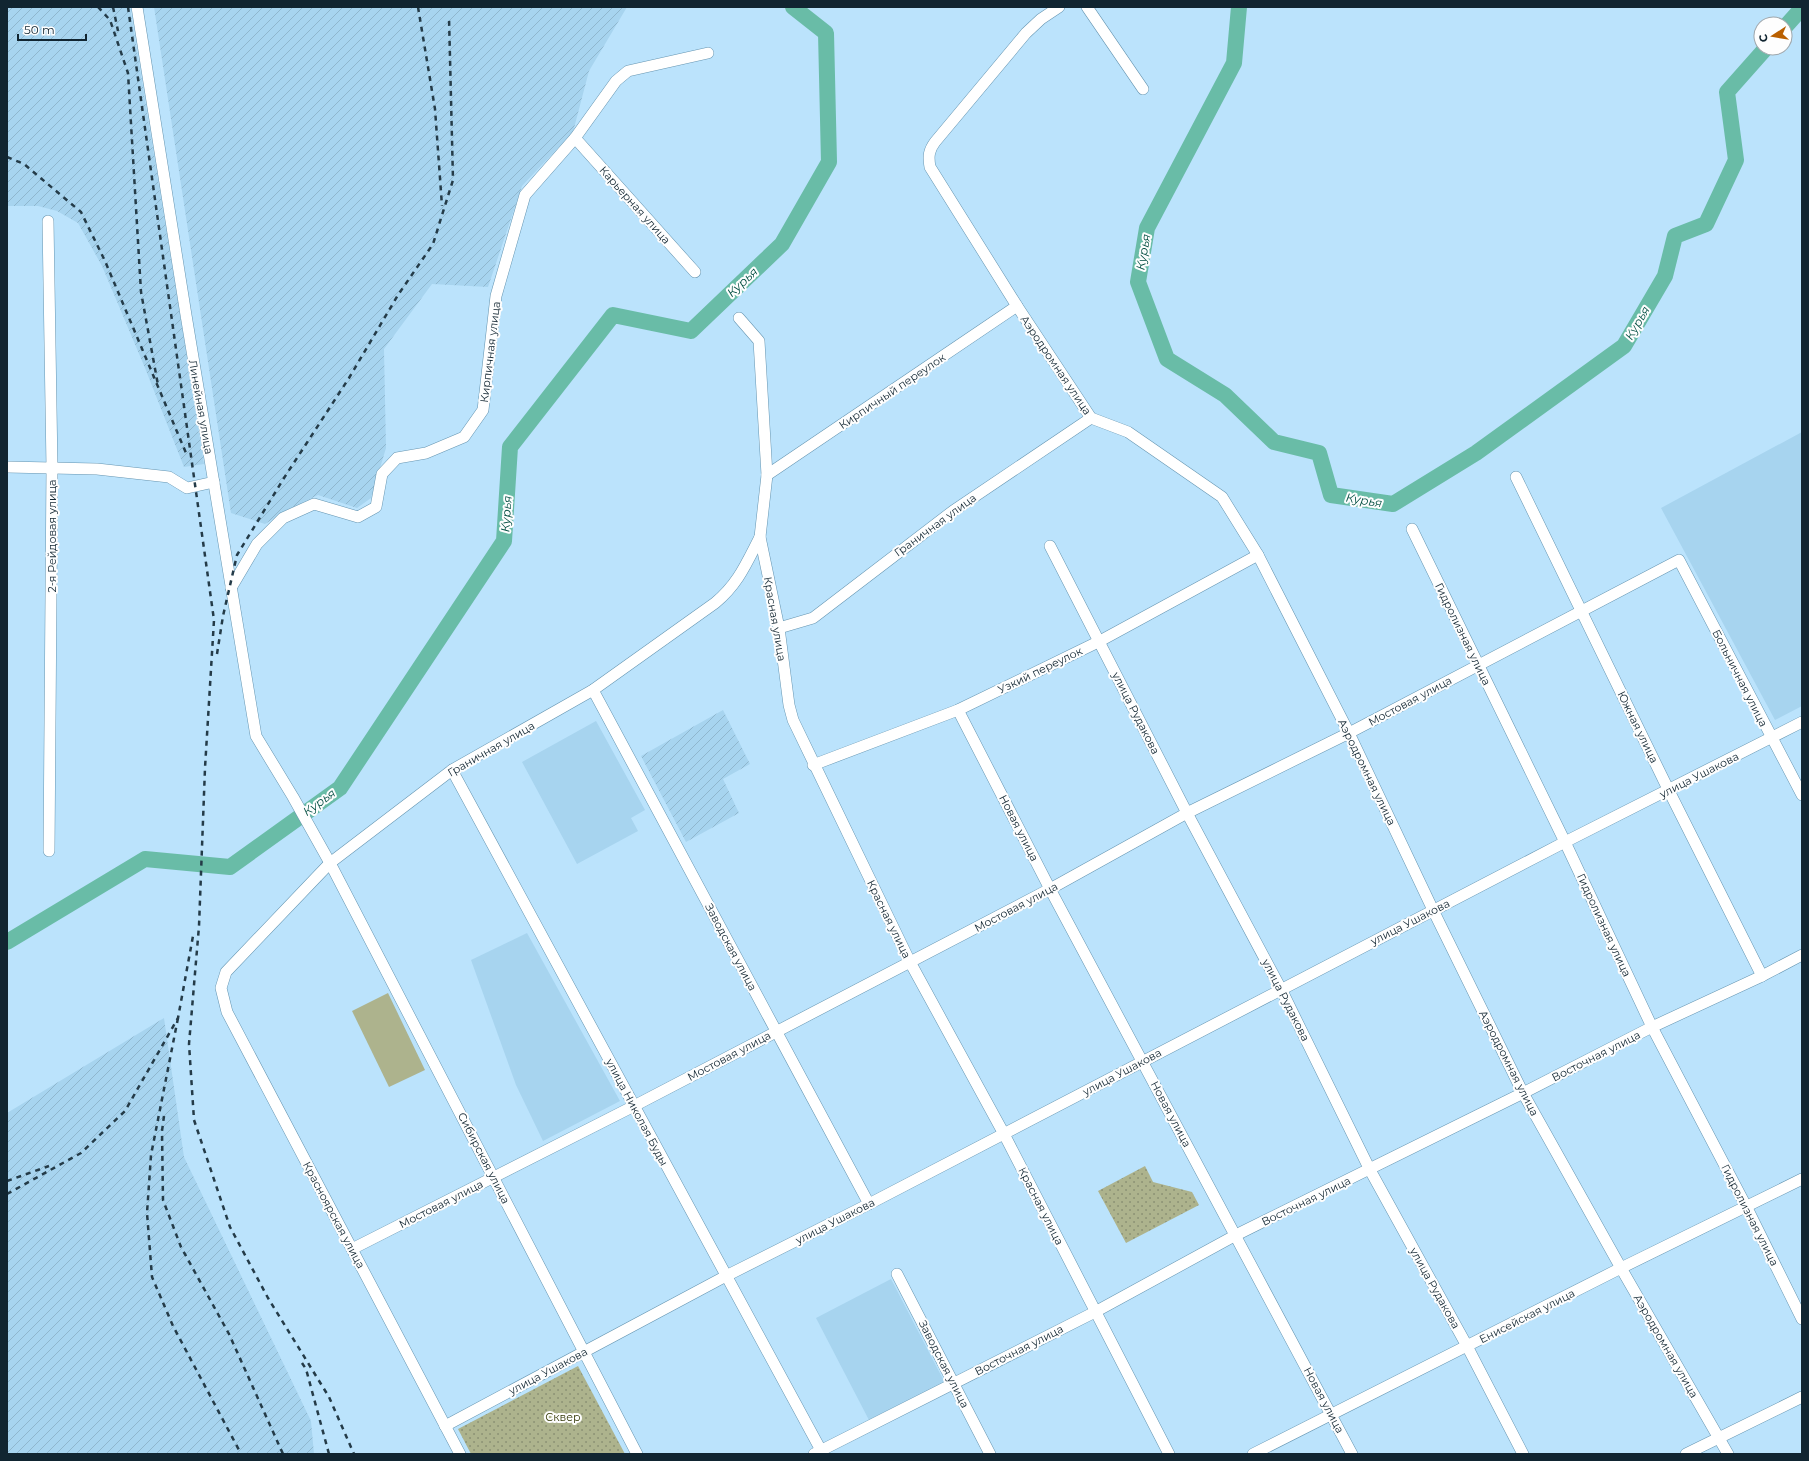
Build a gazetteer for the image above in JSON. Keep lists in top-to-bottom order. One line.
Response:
{"streets":{"street":["Карьерная улица","Кирпичная улица","Аэродромная улица","Кирпичный переулок","Линейная улица","Граничная улица","2-я Рейдовая улица","Красная улица","Гидролизная улица","Узкий переулок","Больничная улица","Мостовая улица","улица Рудакова","Южная улица","улица Ушакова","Новая улица","Заводская улица","Восточная улица","улица Николая Буды","Сибирская улица","Красноярская улица","Енисейская улица"]},"crossings":[["Карьерная улица","Кирпичная улица"],["Кирпичная улица","Линейная улица"],["Аэродромная улица","Кирпичный переулок"],["Аэродромная улица","Граничная улица"],["Аэродромная улица","Узкий переулок"],["Аэродромная улица","Мостовая улица"],["Аэродромная улица","улица Ушакова"],["Аэродромная улица","Восточная улица"],["Аэродромная улица","Енисейская улица"],["Кирпичный переулок","Красная улица"],["Линейная улица","Сибирская улица"],["Граничная улица","Красная улица"],["Граничная улица","Заводская улица"],["Граничная улица","улица Николая Буды"],["Граничная улица","Сибирская улица"],["Граничная улица","Красноярская улица"],["Красная улица","Узкий переулок"],["Красная улица","Мостовая улица"],["Красная улица","улица Ушакова"],["Красная улица","Восточная улица"],["Гидролизная улица","Мостовая улица"],["Гидролизная улица","улица Ушакова"],["Гидролизная улица","Восточная улица"],["Гидролизная улица","Енисейская улица"],["Узкий переулок","улица Рудакова"],["Узкий переулок","Новая улица"],["Больничная улица","Мостовая улица"],["Больничная улица","улица Ушакова"],["Мостовая улица","улица Рудакова"],["Мостовая улица","Южная улица"],["Мостовая улица","Новая улица"],["Мостовая улица","Заводская улица"],["Мостовая улица","улица Николая Буды"],["Мостовая улица","Сибирская улица"],["Мостовая улица","Красноярская улица"],["улица Рудакова","улица Ушакова"],["улица Рудакова","Восточная улица"],["улица Рудакова","Енисейская улица"],["Южная улица","улица Ушакова"],["Южная улица","Восточная улица"],["улица Ушакова","Новая улица"],["улица Ушакова","Заводская улица"],["улица Ушакова","улица Николая Буды"],["улица Ушакова","Сибирская улица"],["улица Ушакова","Красноярская улица"],["Новая улица","Восточная улица"],["Новая улица","Енисейская улица"],["Заводская улица","Восточная улица"],["Восточная улица","улица Николая Буды"]],"water":["Курья"],"parks":["Сквер"],"scale_bar":"50 m","north":"left"}
